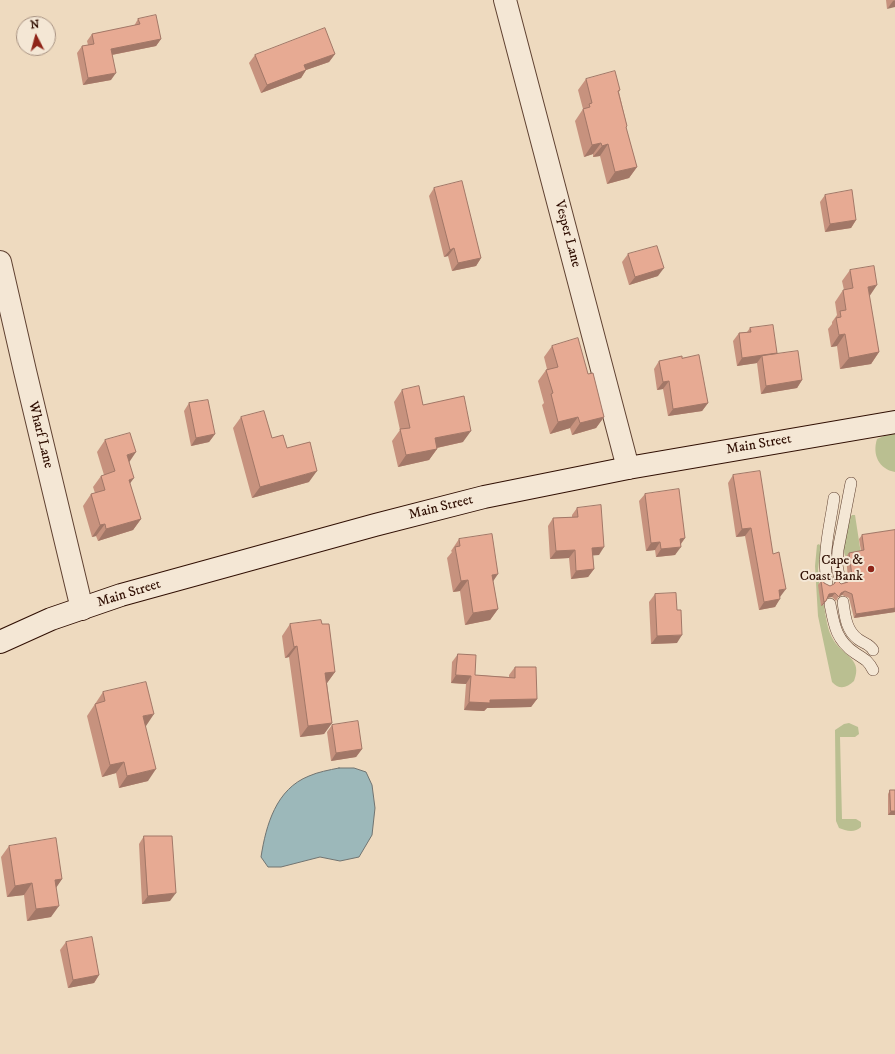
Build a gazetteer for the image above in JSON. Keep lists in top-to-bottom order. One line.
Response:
{"streets":{"main road":["Vesper Lane","Wharf Lane","Main Street"]},"crossings":[["Vesper Lane","Main Street"],["Wharf Lane","Main Street"]],"places":["Cape & Coast Bank"],"north":"top"}
